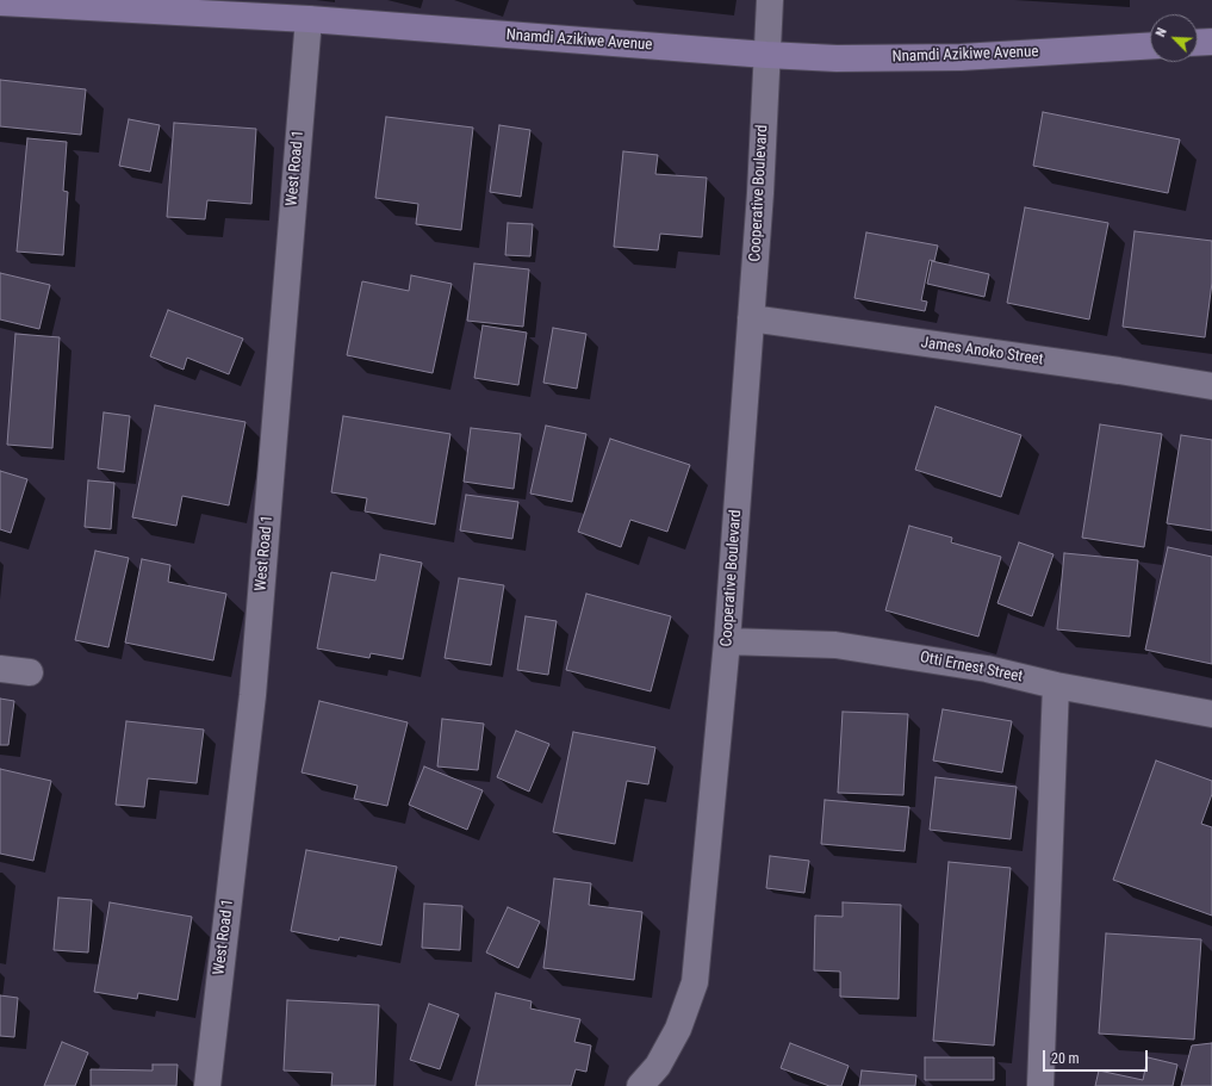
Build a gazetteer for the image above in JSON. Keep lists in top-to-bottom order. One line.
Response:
{"streets":{"main road":["Nnamdi Azikiwe Avenue"],"street":["West Road 1","Cooperative Boulevard","James Anoko Street","Otti Ernest Street"]},"crossings":[["Nnamdi Azikiwe Avenue","West Road 1"],["Nnamdi Azikiwe Avenue","Cooperative Boulevard"],["Cooperative Boulevard","James Anoko Street"],["Cooperative Boulevard","Otti Ernest Street"]],"scale_bar":"20 m","north":"top left"}
